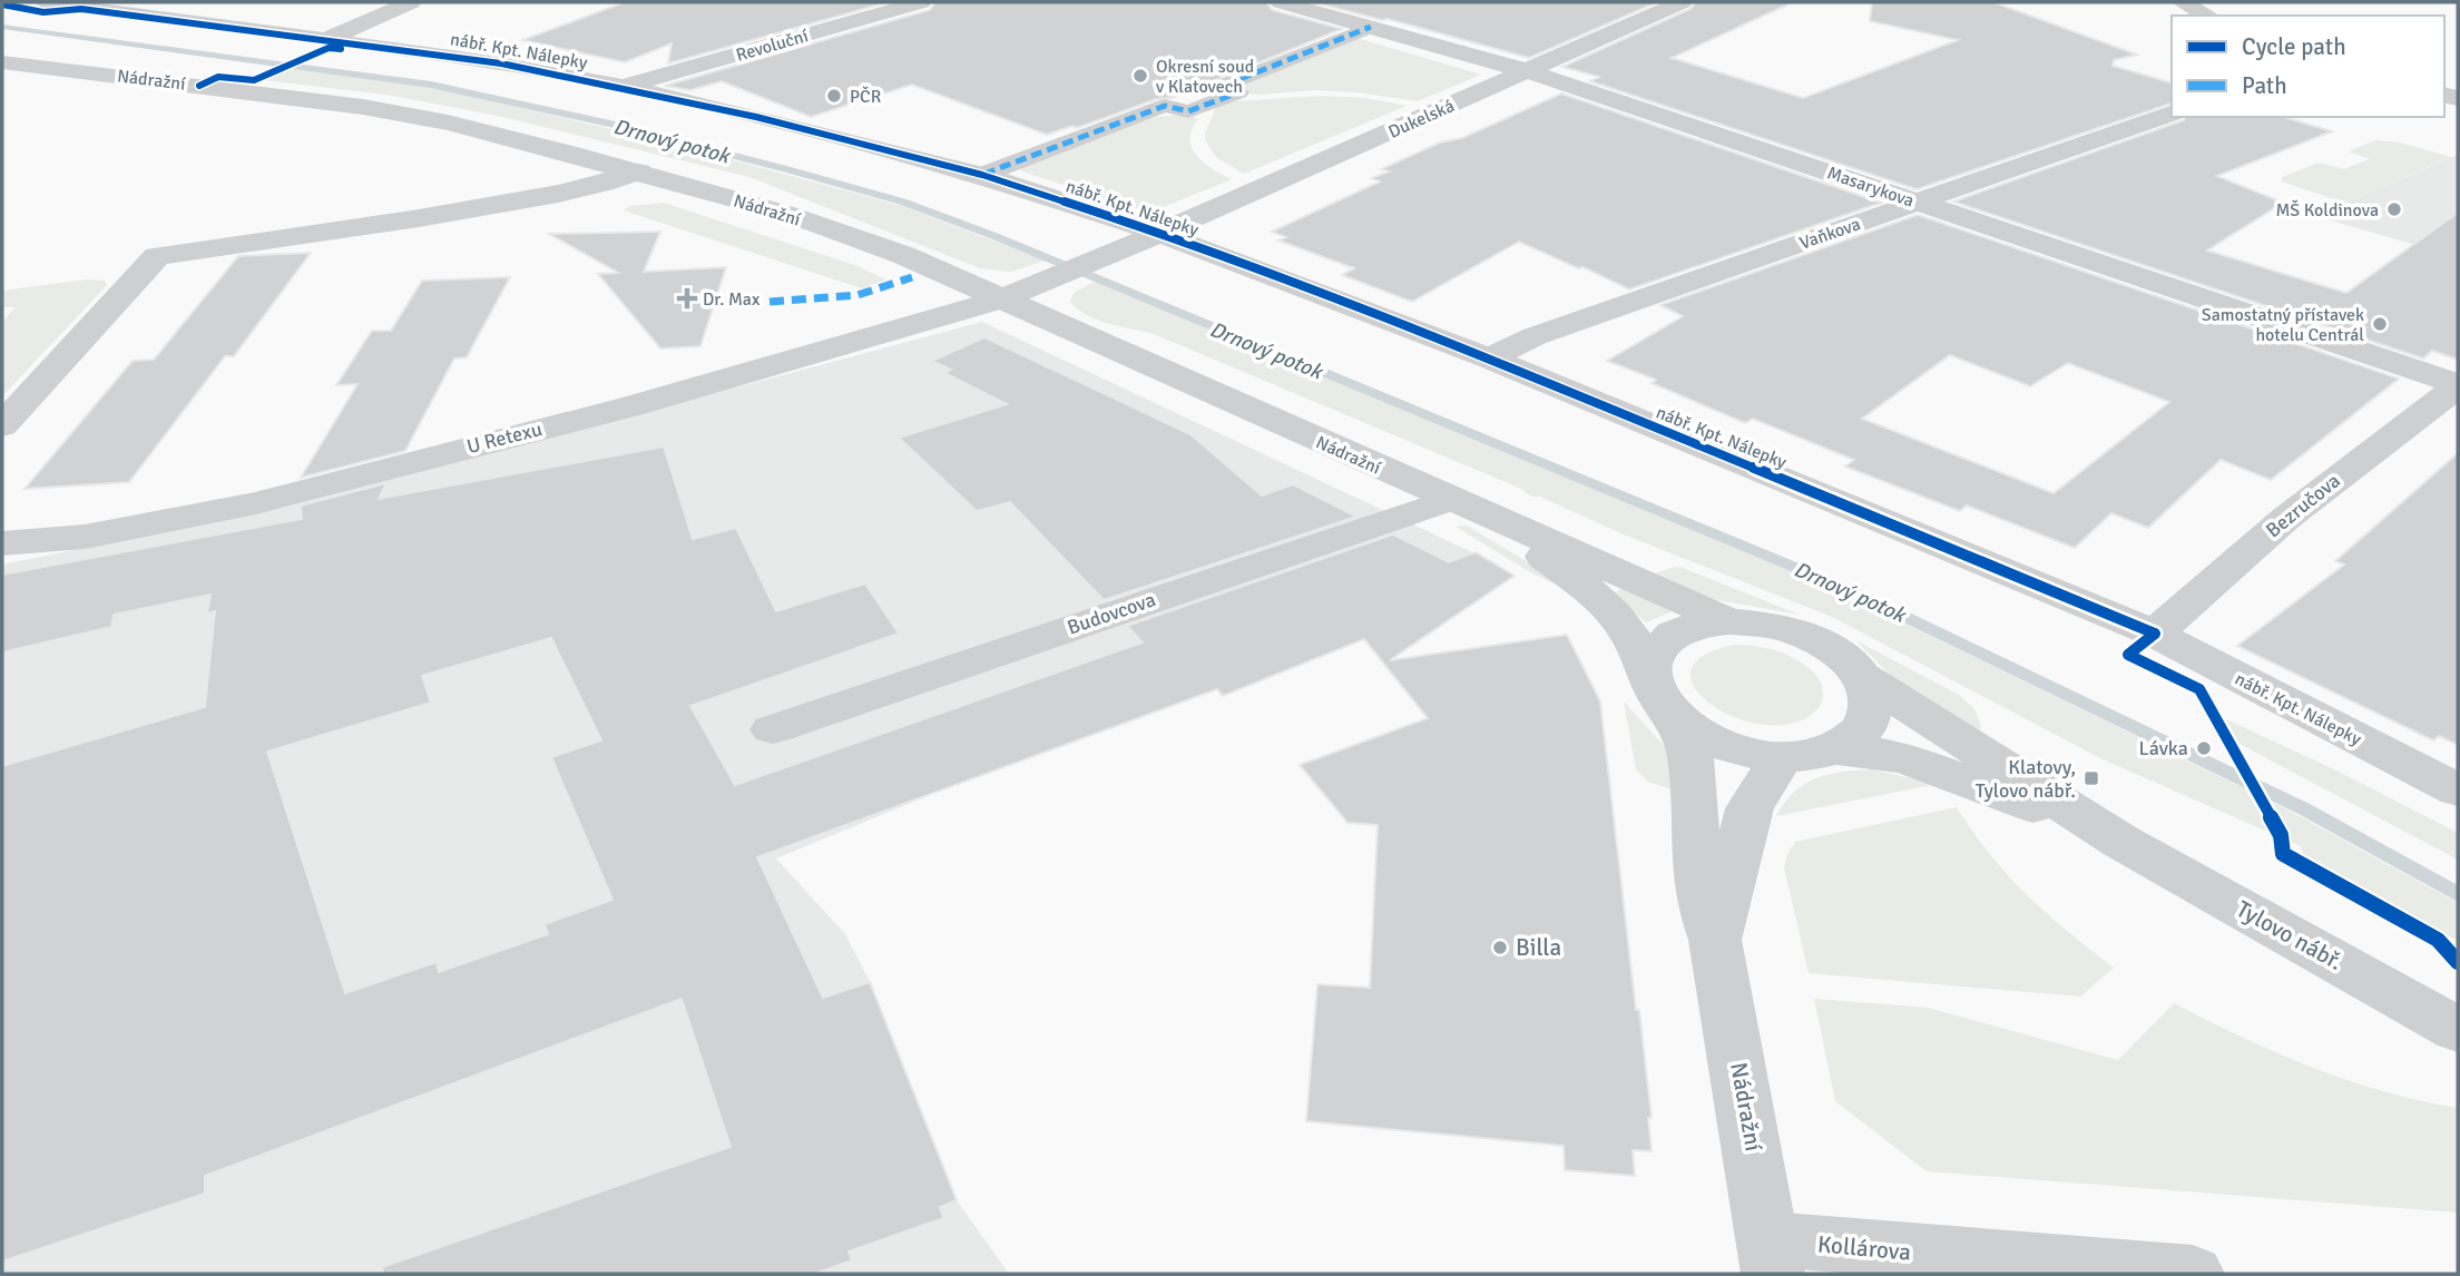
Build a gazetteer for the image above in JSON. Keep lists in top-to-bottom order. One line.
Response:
{"streets":{"street":["Revoluční","nábř. Kpt. Nálepky","Nádražní","Dukelská","Masarykova","Vaňkova","U Retexu","Bezručova","Budovcova","Tylovo nábř.","Kollárova"]},"crossings":[["Revoluční","nábř. Kpt. Nálepky"],["nábř. Kpt. Nálepky","Dukelská"],["nábř. Kpt. Nálepky","Vaňkova"],["nábř. Kpt. Nálepky","Bezručova"],["Nádražní","U Retexu"],["Nádražní","Budovcova"],["Nádražní","Tylovo nábř."],["Nádražní","Kollárova"],["Dukelská","Masarykova"],["Dukelská","U Retexu"],["Masarykova","Vaňkova"],["Masarykova","Bezručova"]],"water":["Drnový potok"],"places":{"other":["Okresní soud v Klatovech","PČR","MŠ Koldinova","Samostatný přístavek hotelu Centrál","Lávka","Billa"],"health":["Dr. Max"],"transit":["Klatovy, Tylovo nábř."]},"legend":["Cycle path","Path"]}
